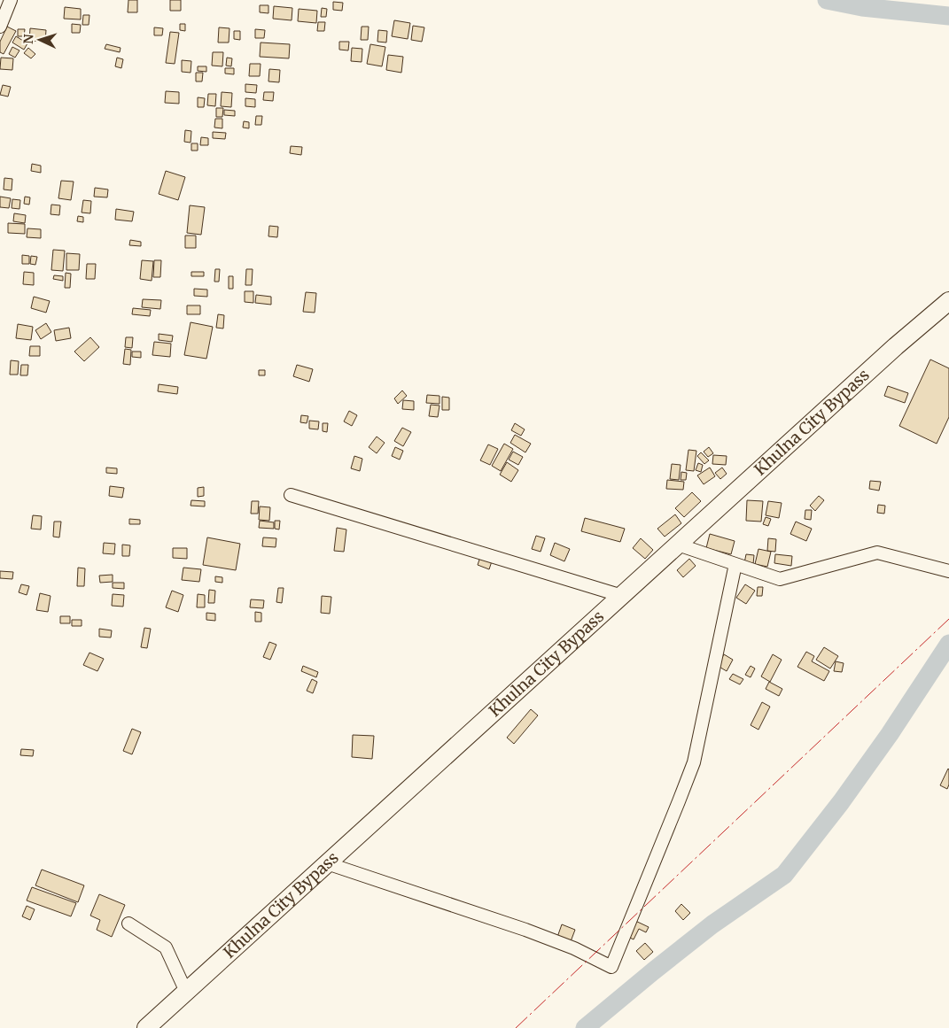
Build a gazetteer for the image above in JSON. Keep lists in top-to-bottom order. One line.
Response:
{"streets":{"highway":["Khulna City Bypass"]},"north":"left"}
